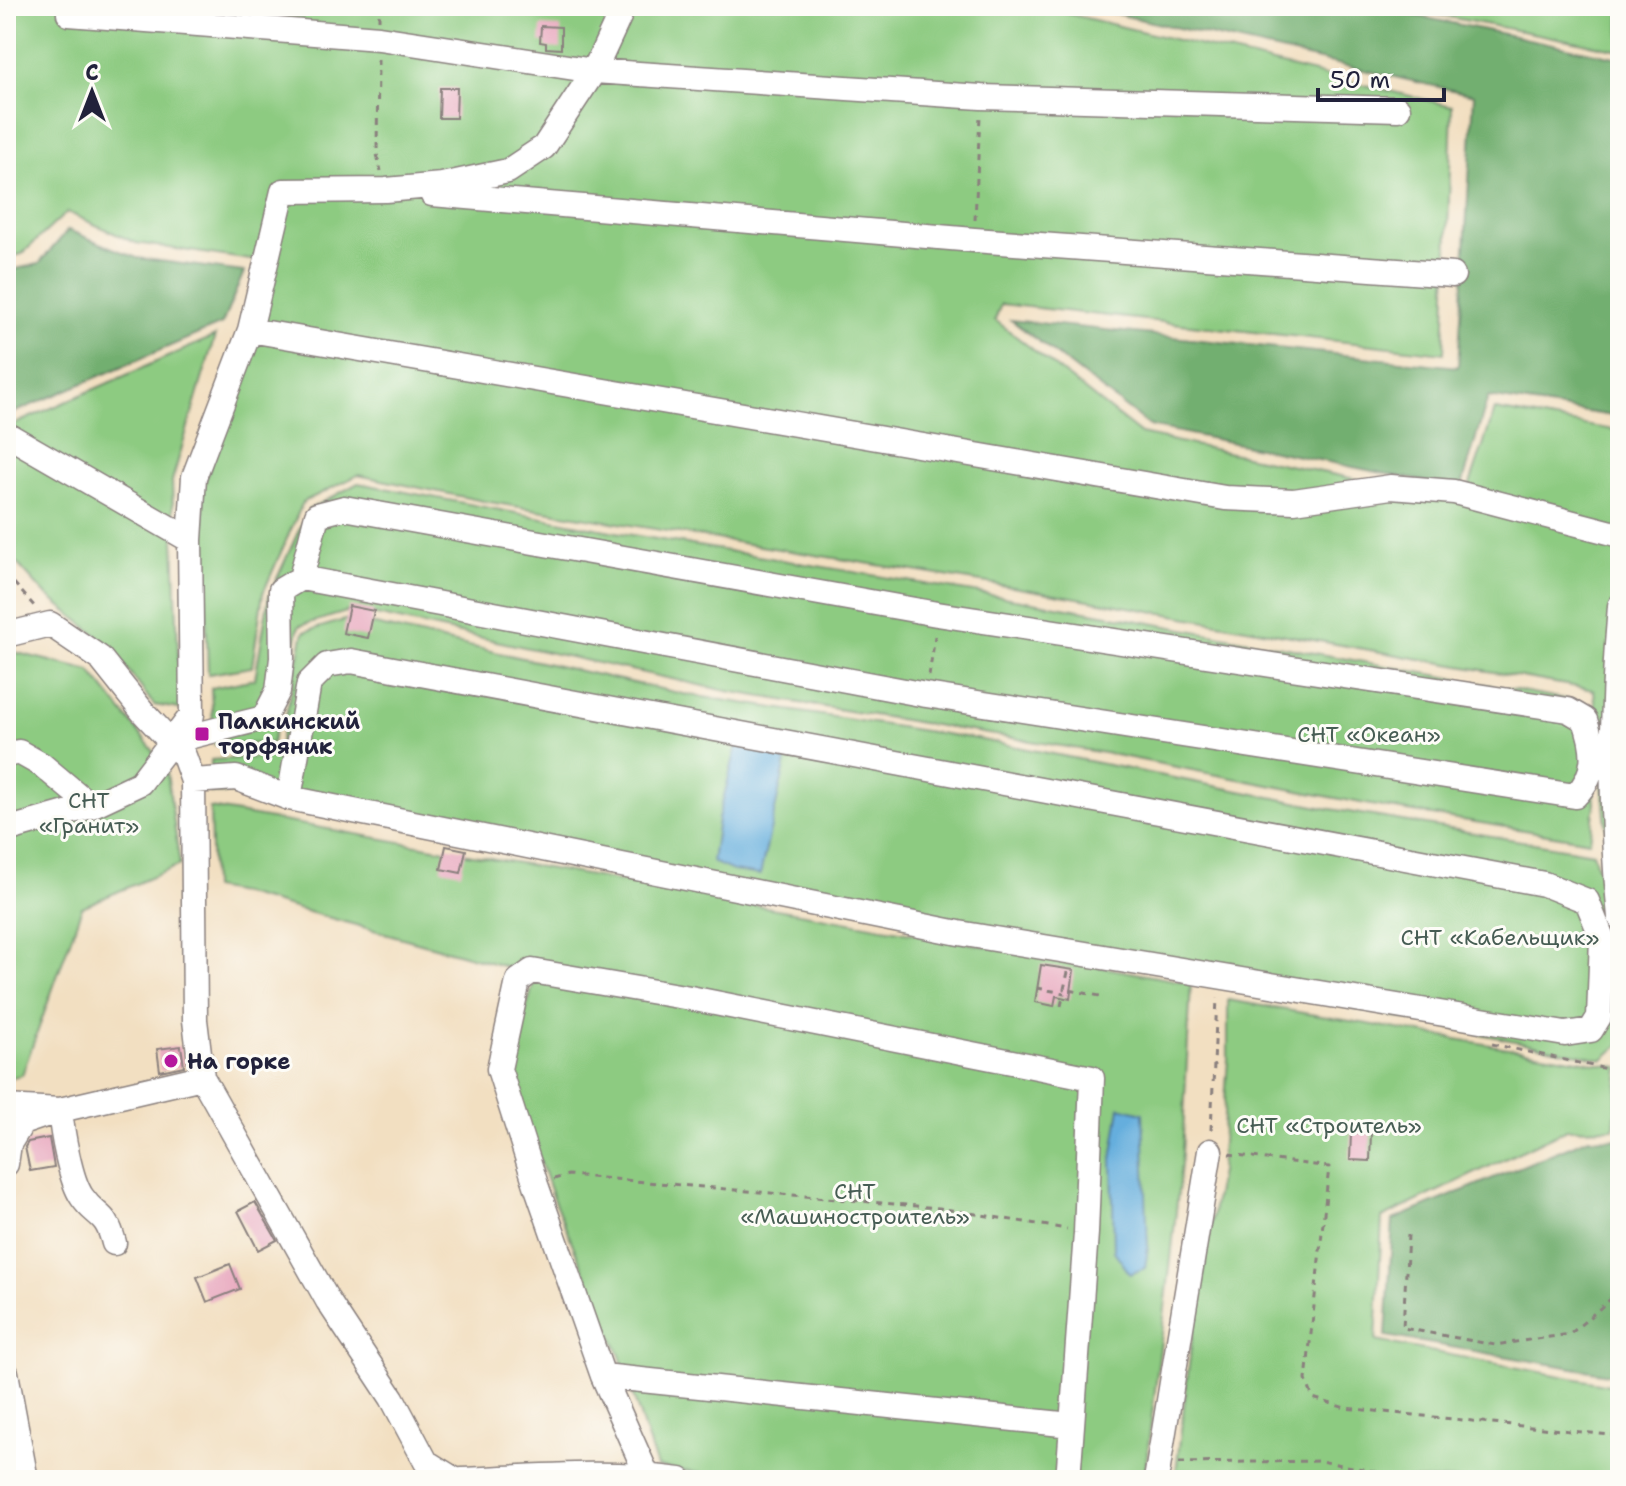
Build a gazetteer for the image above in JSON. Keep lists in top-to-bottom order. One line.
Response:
{"parks":["СНТ «Океан»","СНТ «Гранит»","СНТ «Кабельщик»","СНТ «Строитель»","СНТ «Машиностроитель»"],"places":{"transit":["Палкинский торфяник"],"other":["На горке"]},"scale_bar":"50 m","north":"top"}
